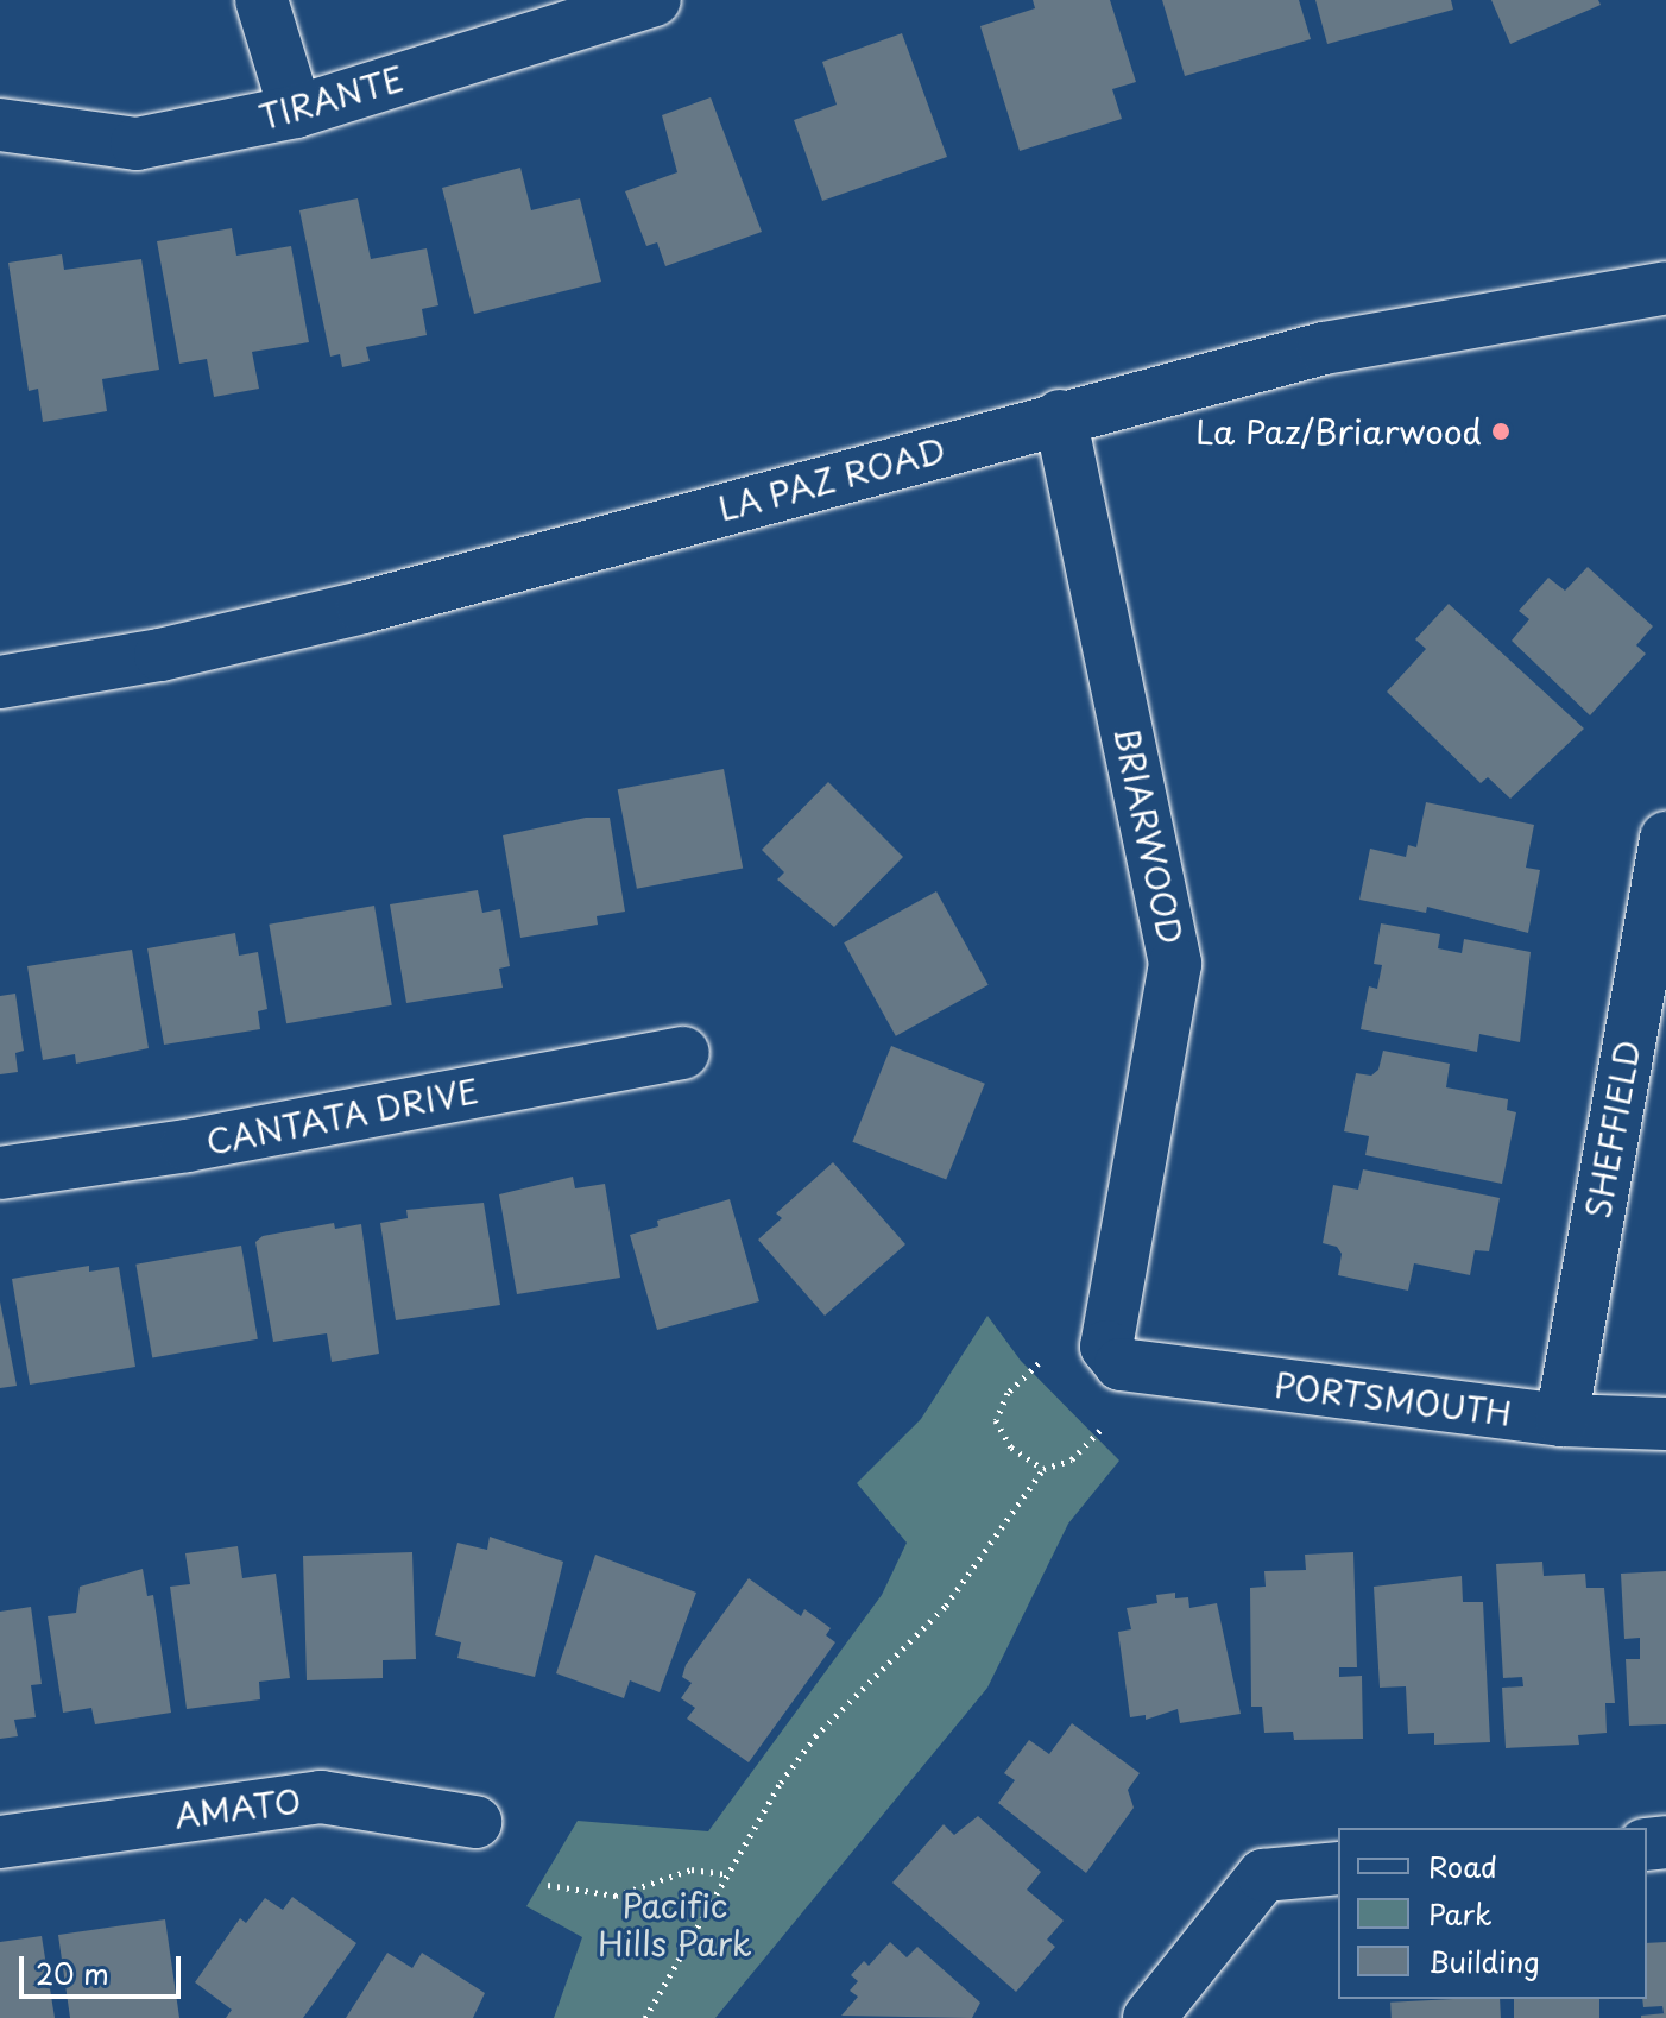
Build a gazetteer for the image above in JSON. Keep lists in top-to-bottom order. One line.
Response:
{"streets":{"street":["TIRANTE","LA PAZ ROAD","BRIARWOOD","CANTATA DRIVE","SHEFFIELD","PORTSMOUTH","AMATO"]},"crossings":[["LA PAZ ROAD","BRIARWOOD"],["BRIARWOOD","PORTSMOUTH"],["SHEFFIELD","PORTSMOUTH"]],"parks":["Pacific Hills Park"],"places":["La Paz/Briarwood"],"legend":["Road","Park","Building"],"scale_bar":"20 m"}
